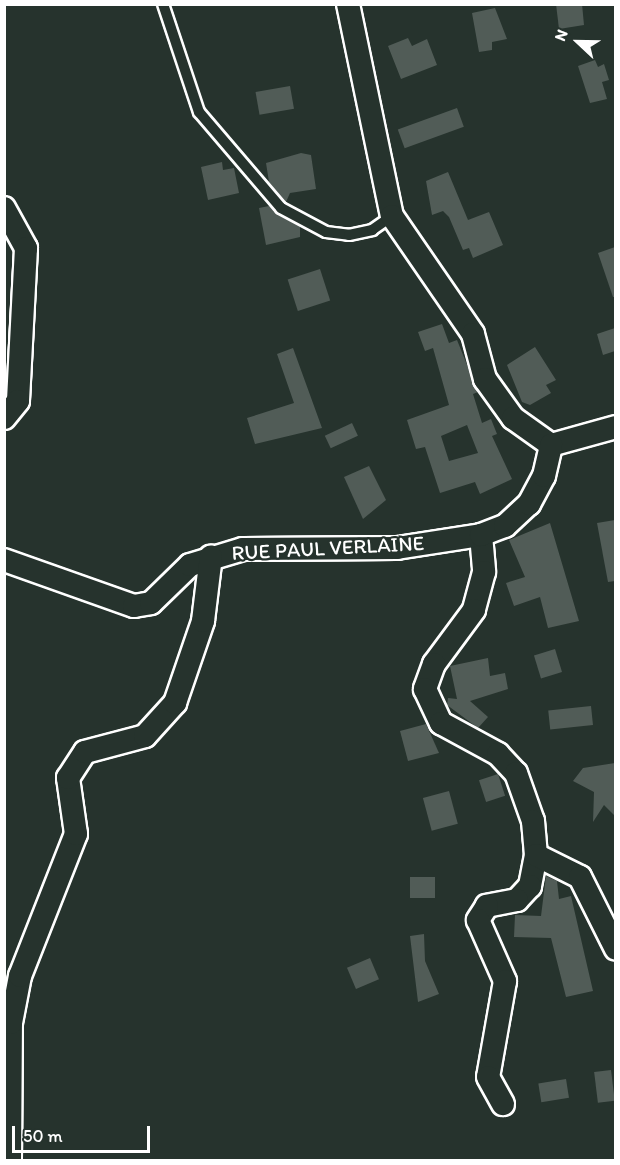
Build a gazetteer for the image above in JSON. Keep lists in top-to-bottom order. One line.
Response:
{"streets":{"street":["RUE PAUL VERLAINE"]},"scale_bar":"50 m","north":"left"}
